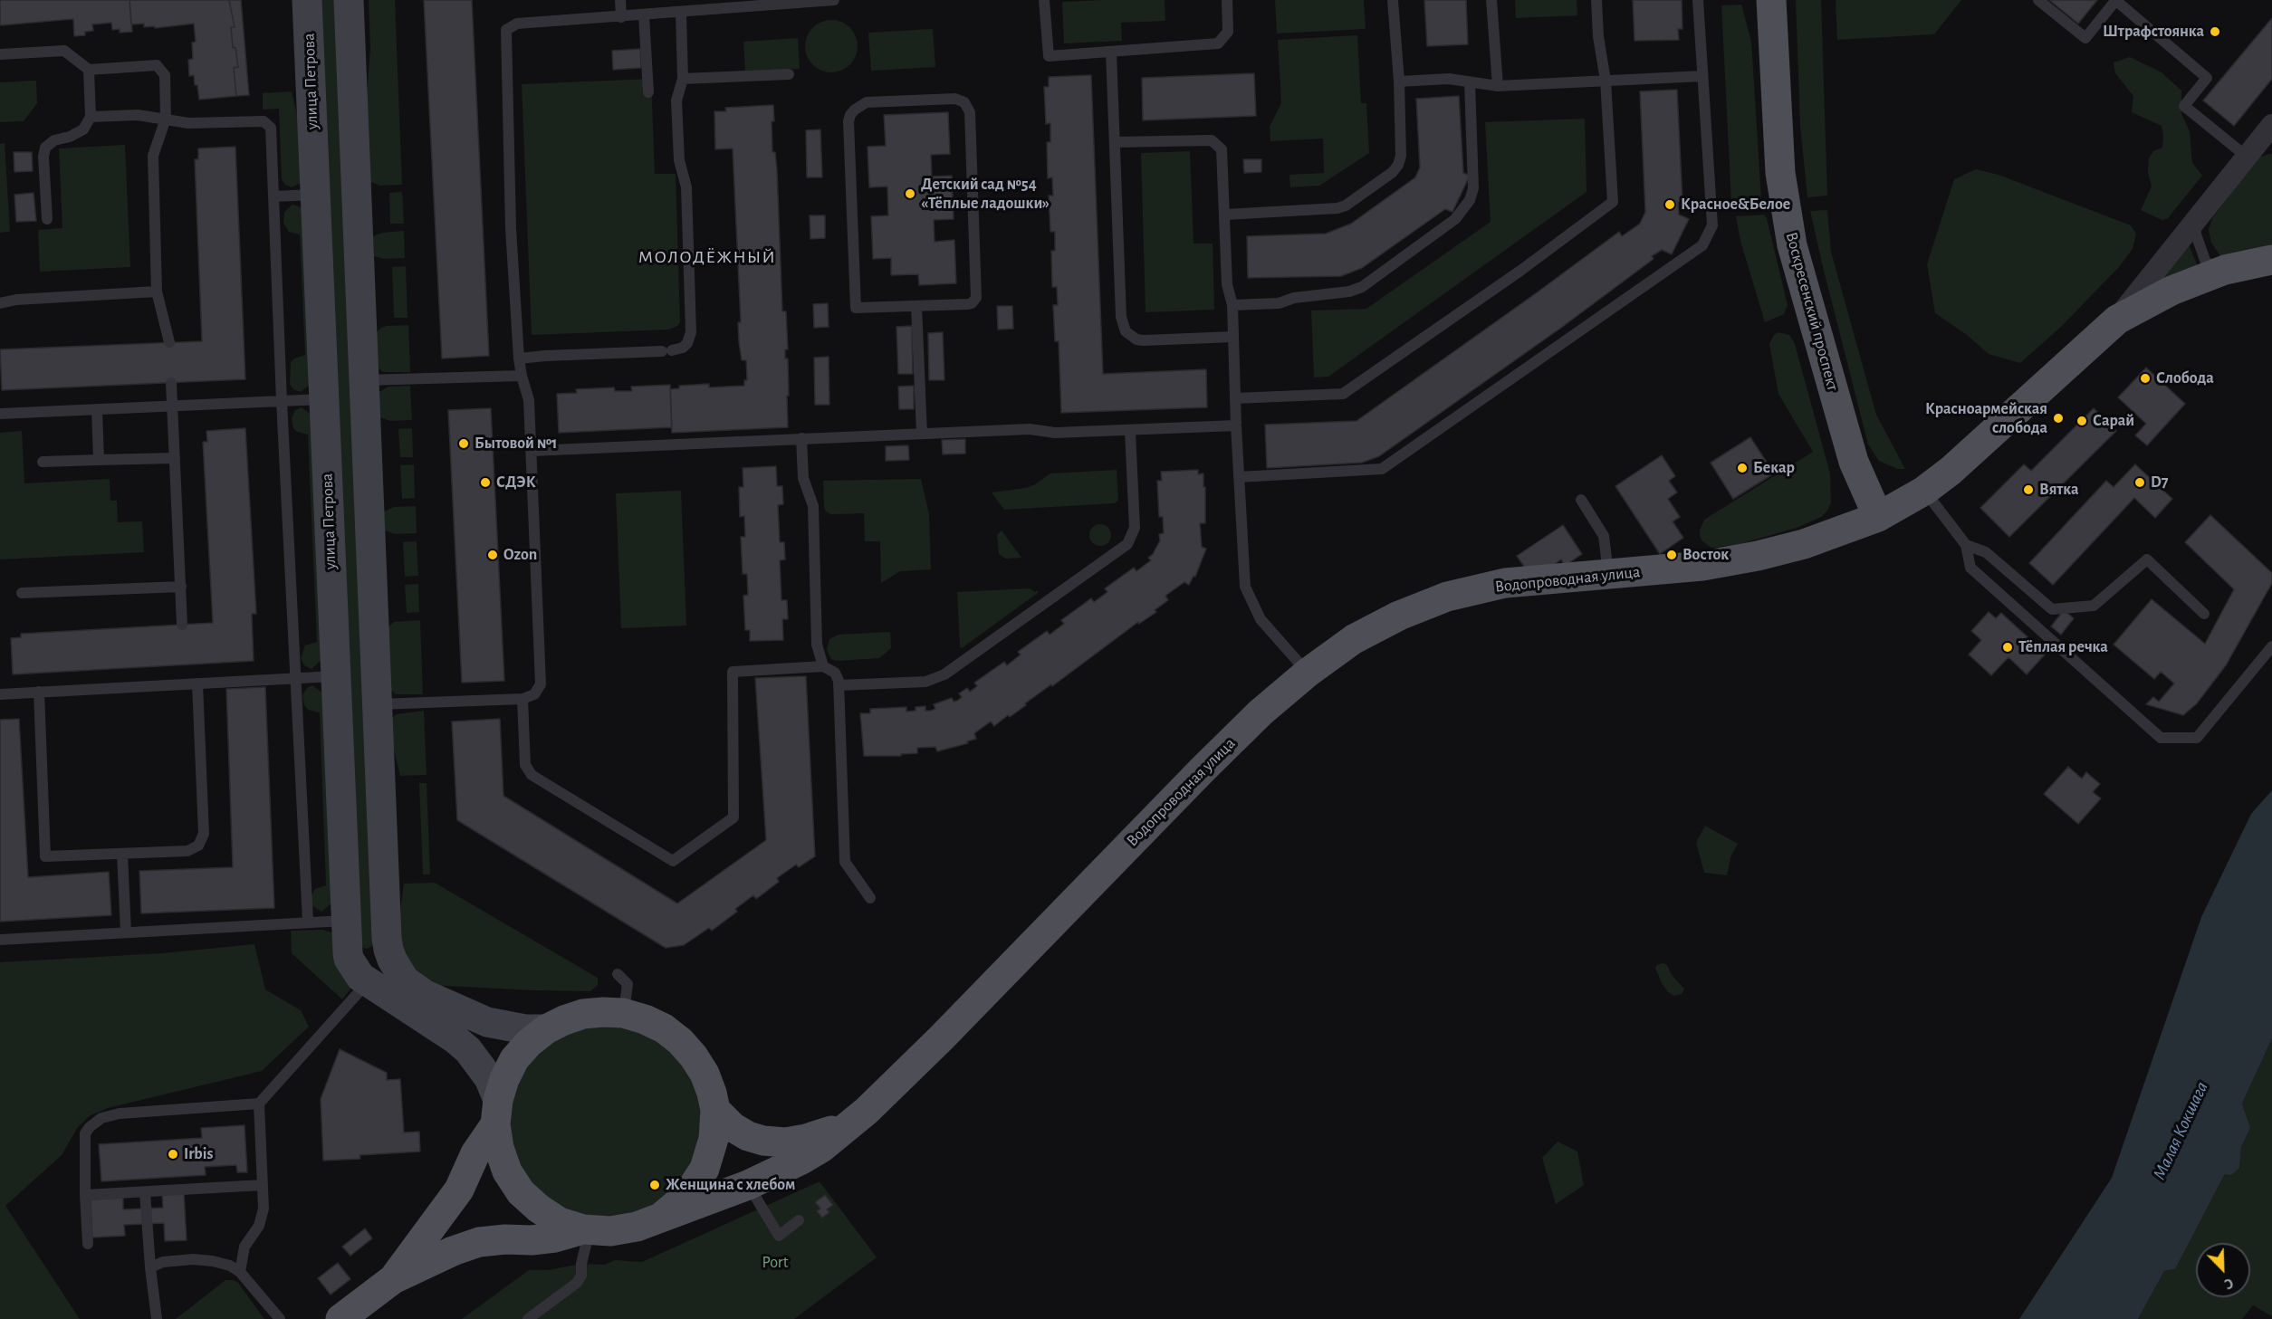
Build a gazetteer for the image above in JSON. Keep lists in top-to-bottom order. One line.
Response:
{"streets":{"main road":["улица Петрова","Воскресенский проспект","Водопроводная улица"]},"crossings":[["Воскресенский проспект","Водопроводная улица"]],"districts":["МОЛОДЁЖНЫЙ"],"water":["Малая Кокшага"],"parks":["Port"],"places":["Штрафстоянка","Детский сад №54 «Тёплые ладошки»","Красное&Белое","Слобода","Красноармейская слобода","Сарай","Бытовой №1","Бекар","СДЭК","D7","Вятка","Ozon","Восток","Тёплая речка","Irbis","Женщина с хлебом"],"north":"bottom right"}
